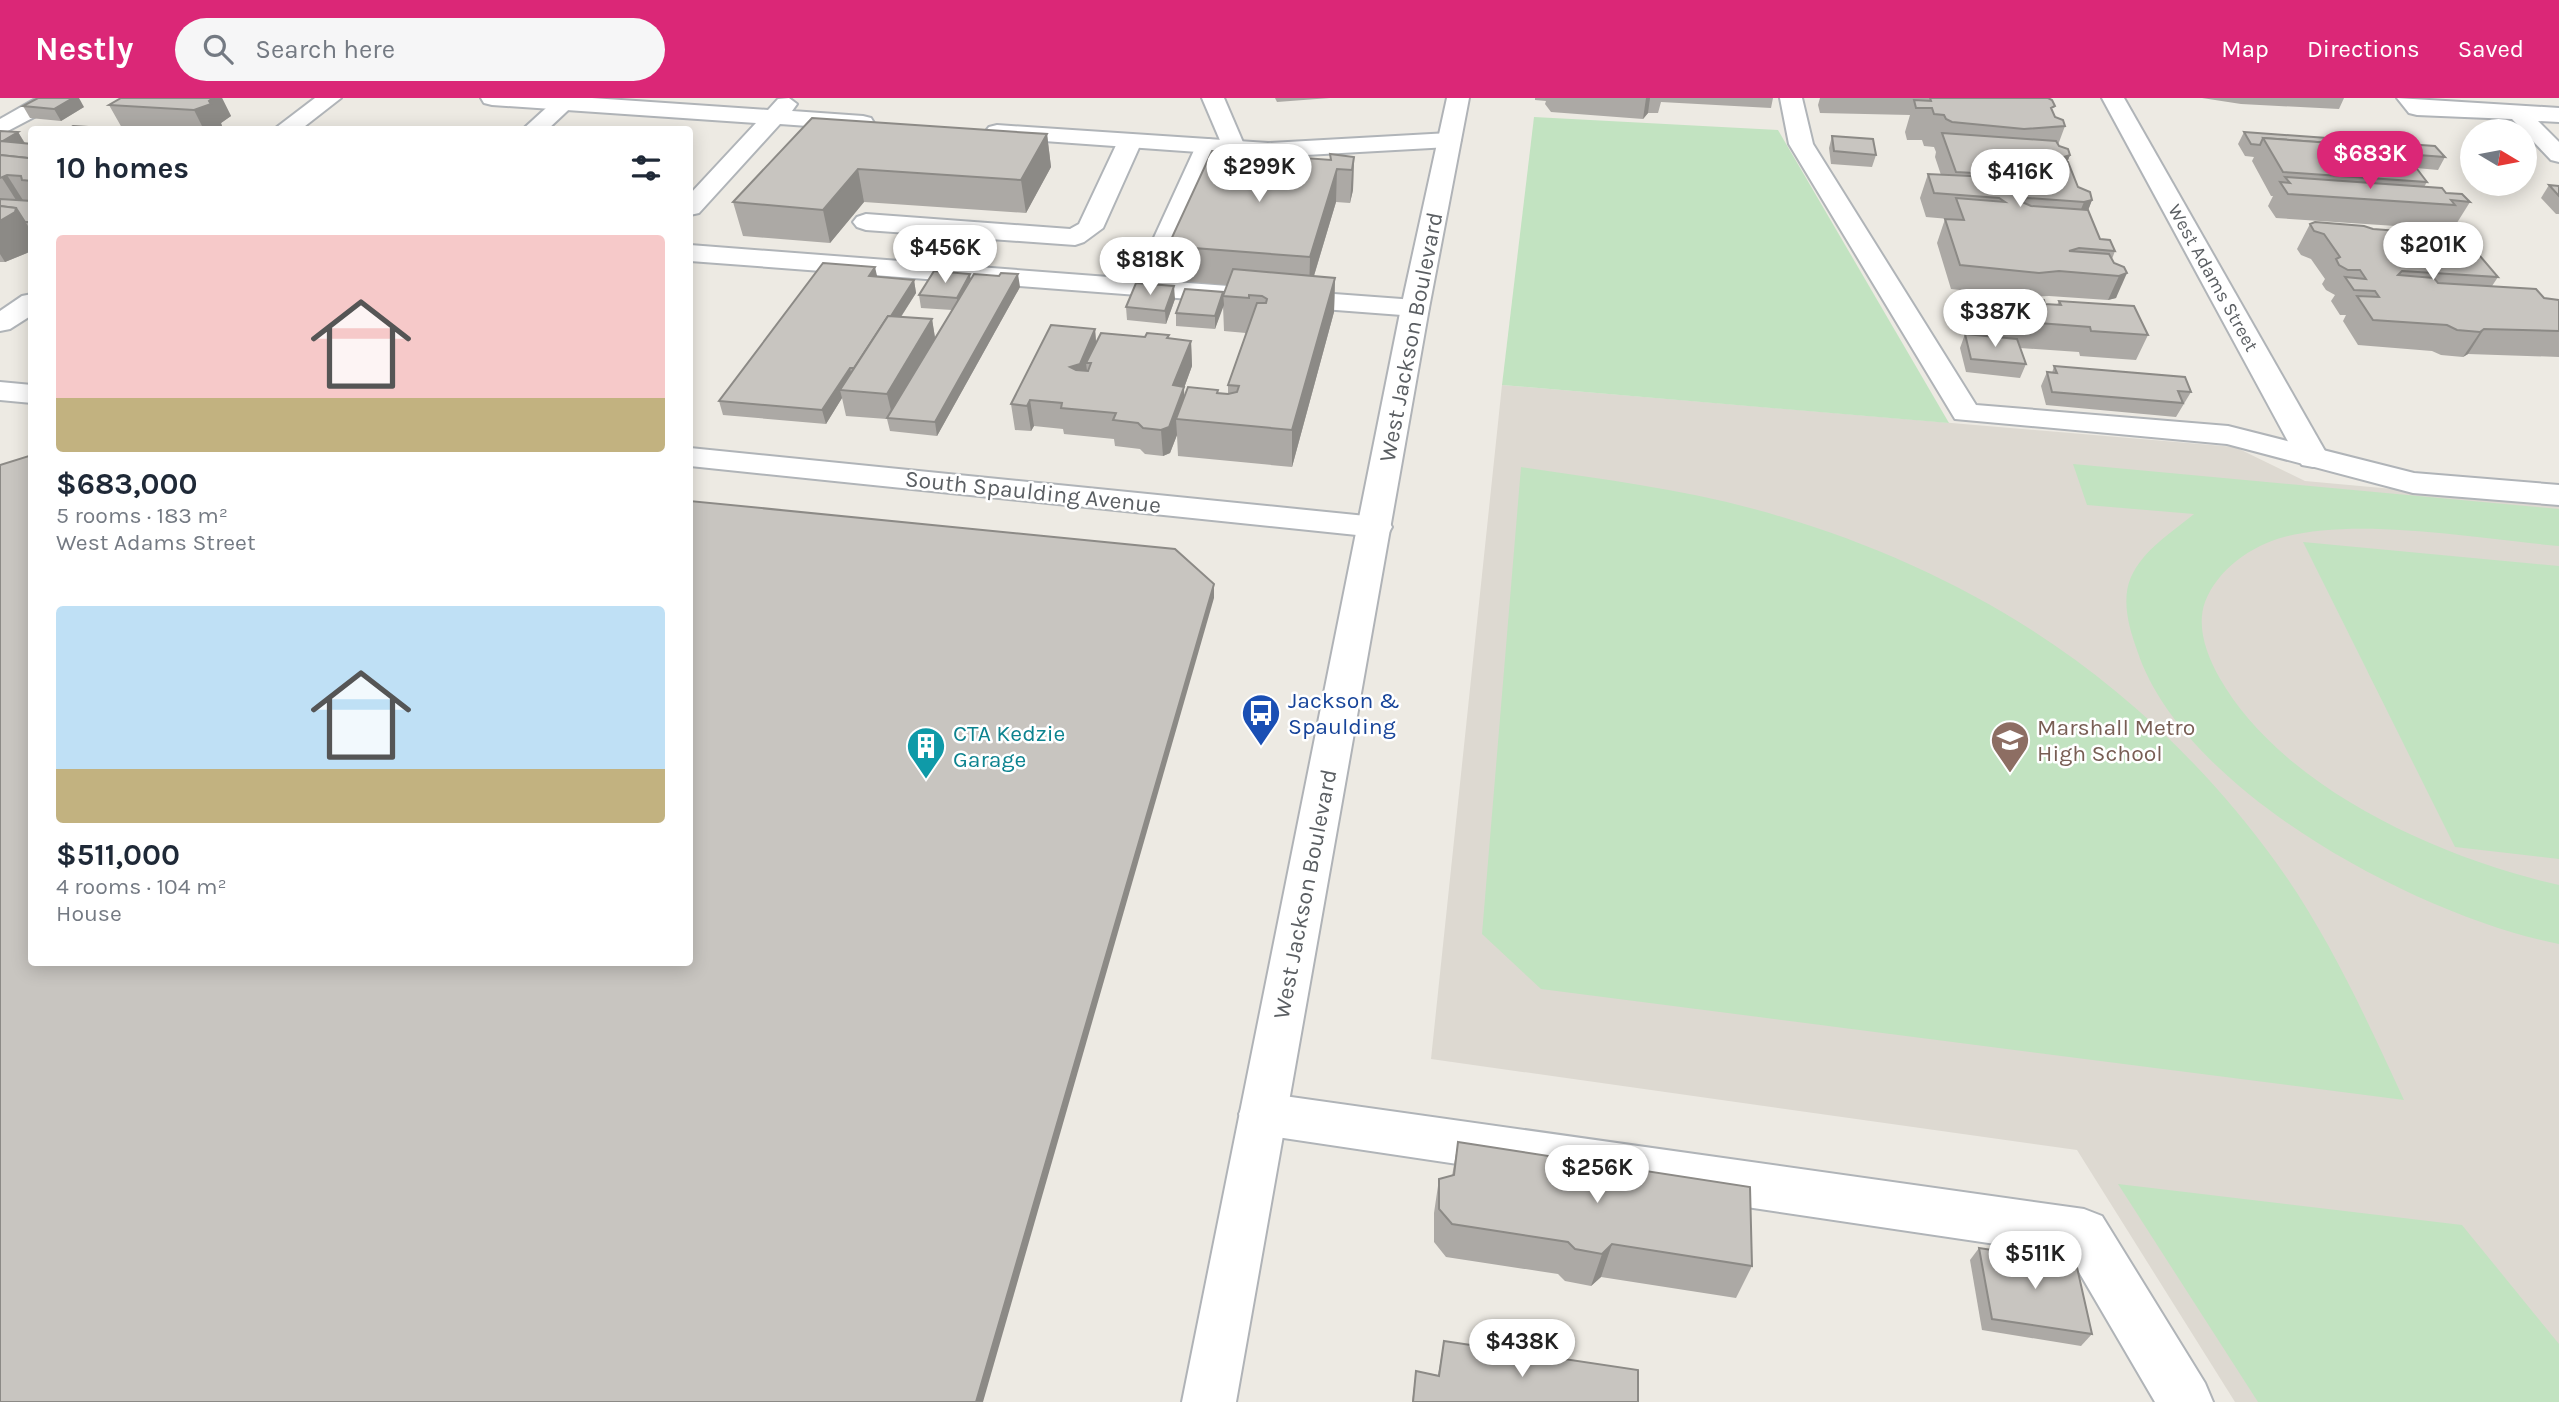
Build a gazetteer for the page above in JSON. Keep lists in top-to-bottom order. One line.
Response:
{"streets":{"street":["West Adams Street","West Jackson Boulevard","South Spaulding Avenue"]},"crossings":[["West Jackson Boulevard","South Spaulding Avenue"]],"places":{"bus stop":["Jackson & Spaulding"],"school or university":["Marshall Metro High School"],"building":["CTA Kedzie Garage"]},"north":"right","page":{"header":"Nestly","search":"Search here","nav":["Map","Directions","Saved"],"heading":"10 homes","price":["$683K","$299K","$416K","$201K","$456K","$818K","$387K","$256K","$511K","$438K"],"list":[{"name":"$683,000","note":"5 rooms · 183 m² · West Adams Street"},{"name":"$511,000","note":"4 rooms · 104 m² · House"}]}}
